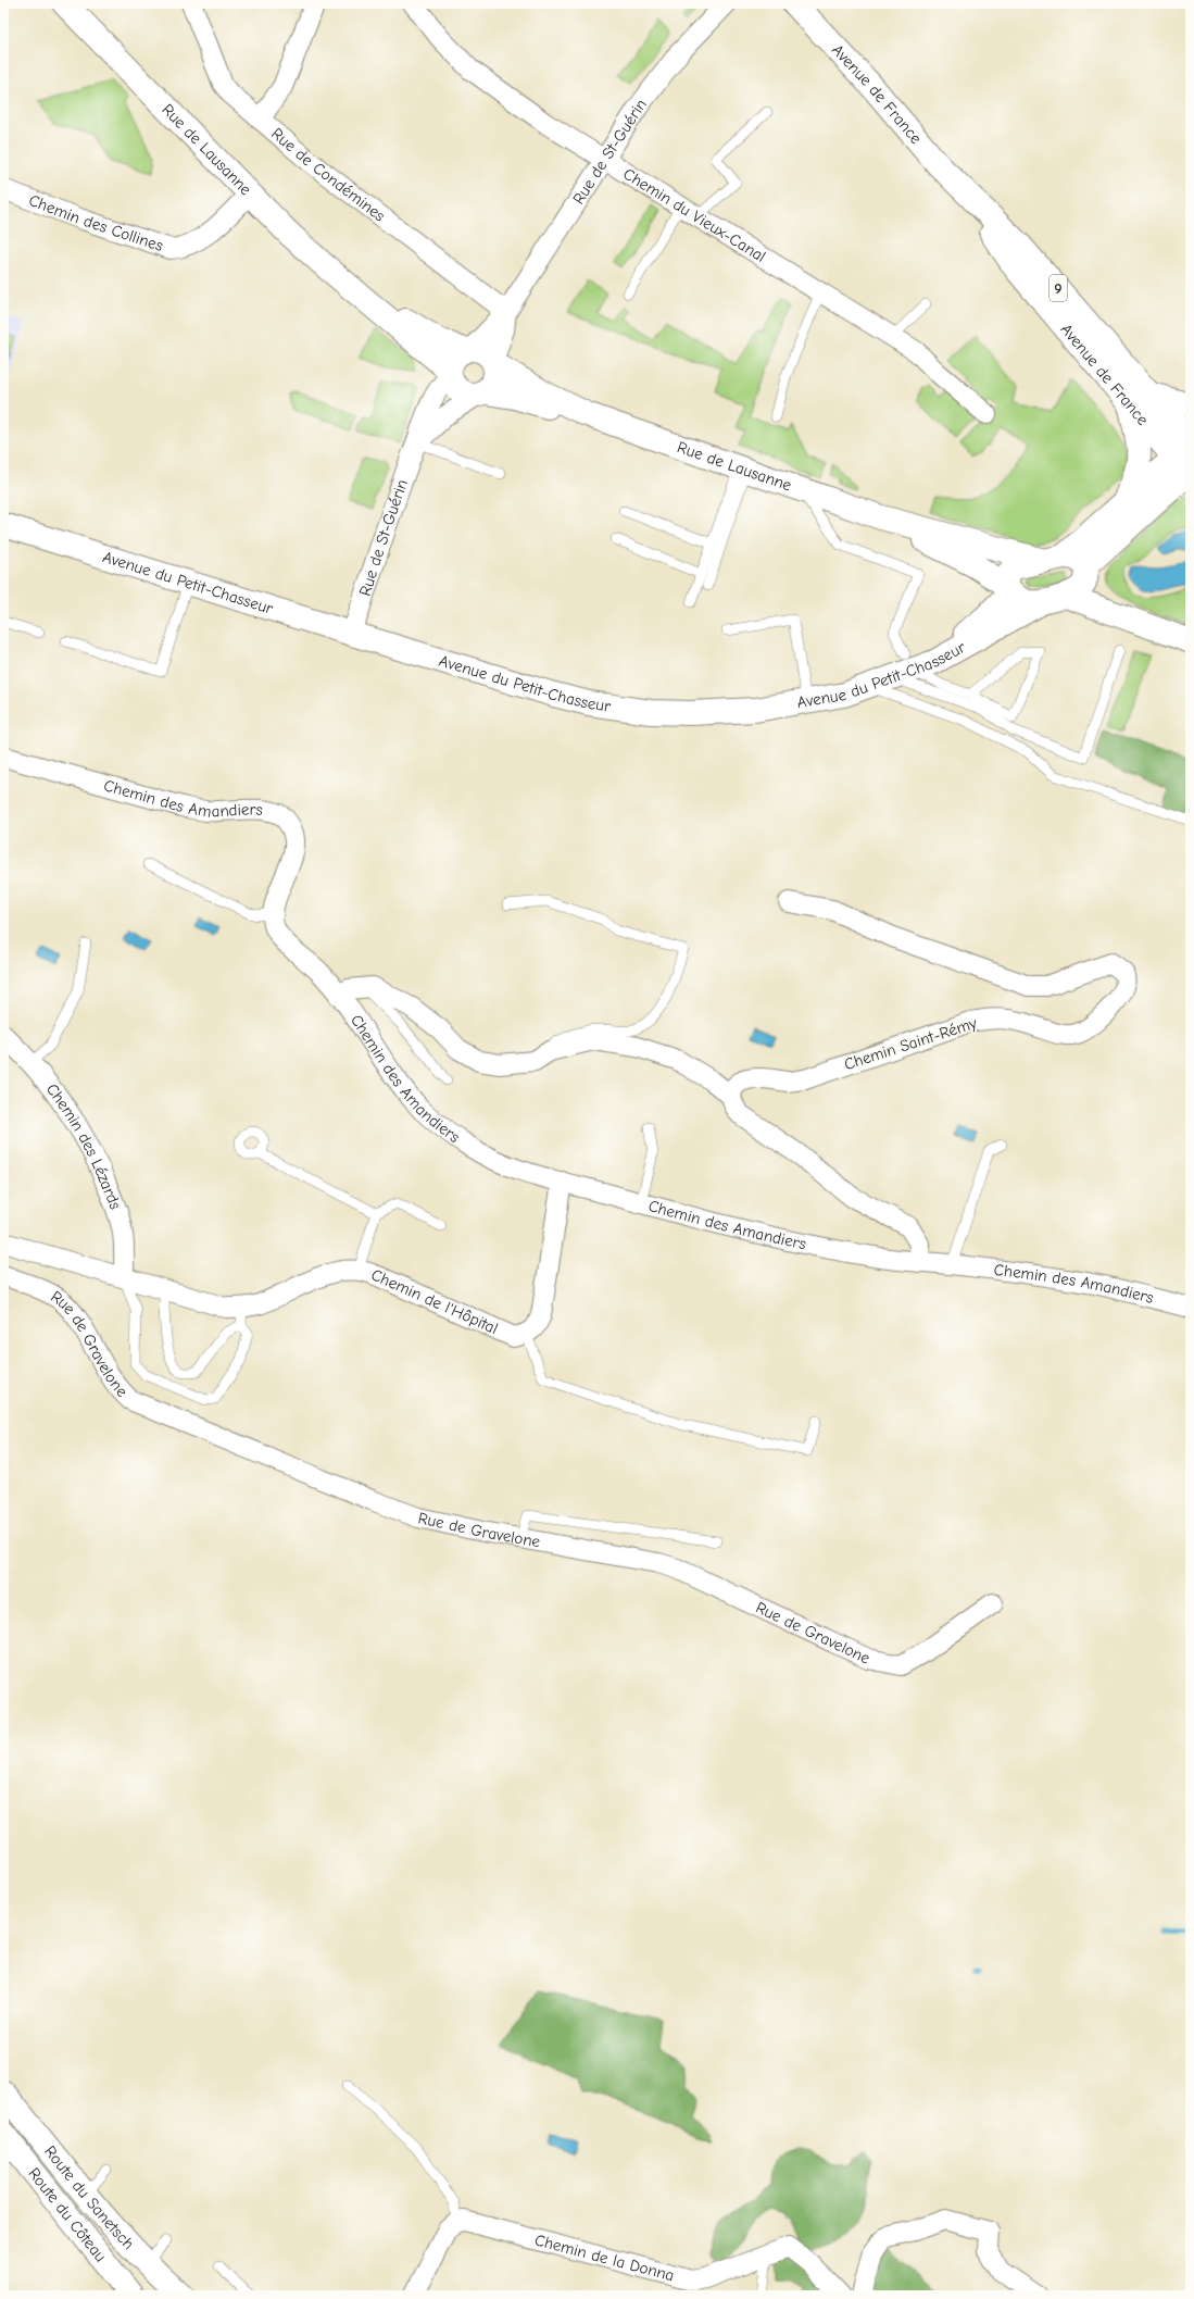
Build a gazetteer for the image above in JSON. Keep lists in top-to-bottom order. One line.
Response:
{"streets":{"street":["Avenue de France","Rue de Lausanne","Rue de St-Guérin","Rue de Condémines","Chemin du Vieux-Canal","Chemin des Collines","9","Avenue du Petit-Chasseur","Chemin des Amandiers","Chemin Saint-Rémy","Chemin des Lézards","Chemin de l'Hôpital","Rue de Gravelone","Route du Sanetsch","Route du Côteau","Chemin de la Donna"]},"crossings":[["Avenue de France","Avenue du Petit-Chasseur"],["Rue de Lausanne","Rue de St-Guérin"],["Rue de Lausanne","Chemin des Collines"],["Rue de Lausanne","Avenue du Petit-Chasseur"],["Rue de St-Guérin","Rue de Condémines"],["Rue de St-Guérin","Chemin du Vieux-Canal"],["Rue de St-Guérin","Avenue du Petit-Chasseur"],["Chemin des Amandiers","Chemin Saint-Rémy"],["Chemin des Lézards","Chemin de l'Hôpital"]]}
